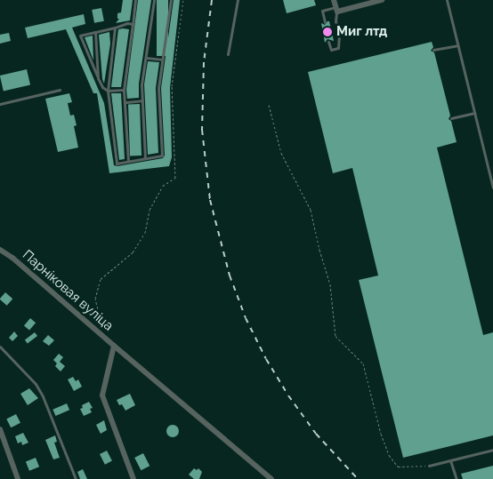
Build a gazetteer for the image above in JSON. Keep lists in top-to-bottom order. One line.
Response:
{"streets":{"street":["Парніковая вуліца"]},"places":["Миг лтд"]}
